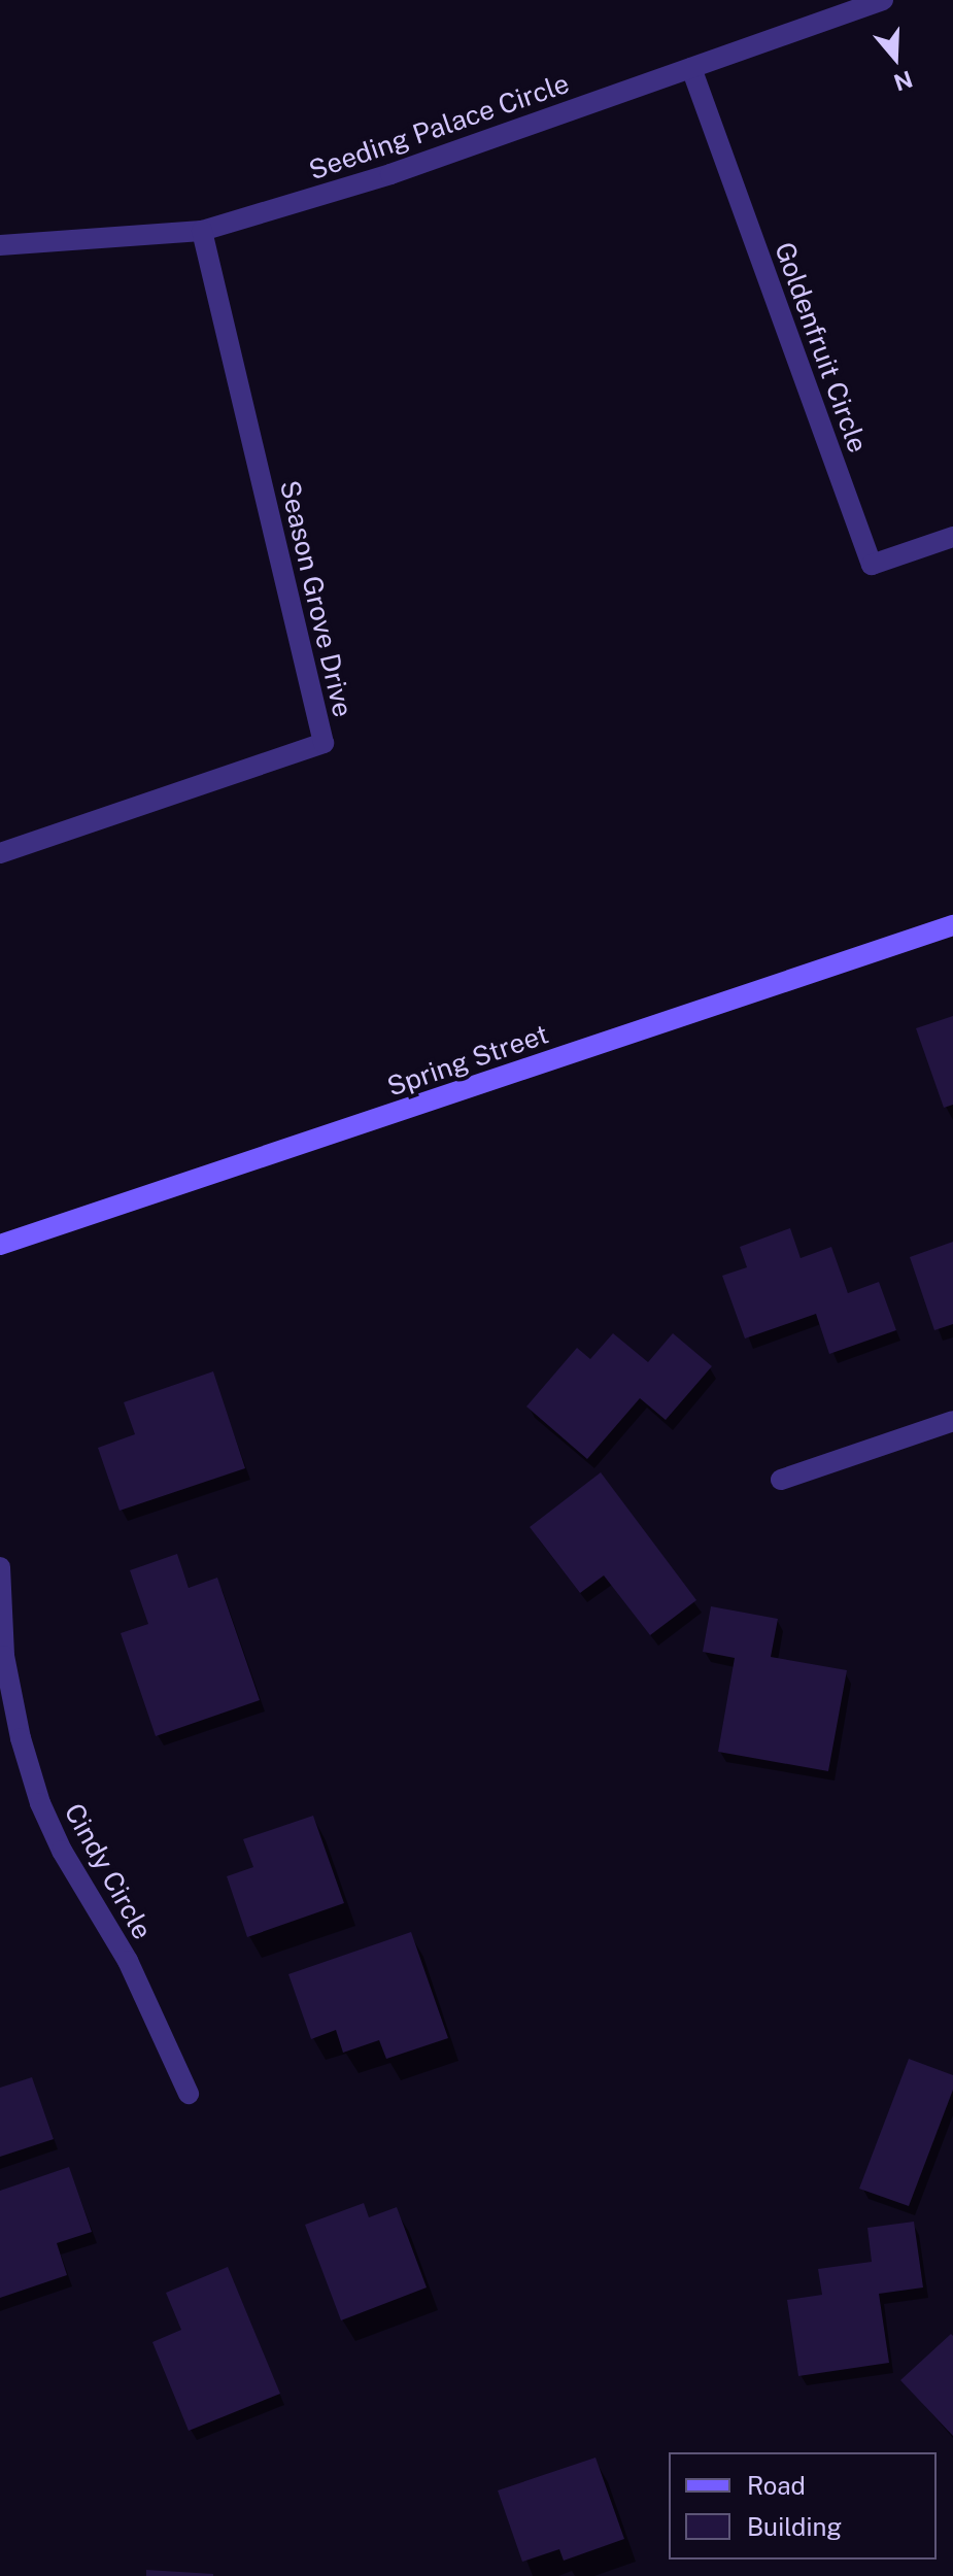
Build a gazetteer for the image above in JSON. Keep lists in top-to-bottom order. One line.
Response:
{"streets":{"street":["Seeding Palace Circle","Goldenfruit Circle","Season Grove Drive","Spring Street","Cindy Circle"]},"crossings":[["Seeding Palace Circle","Goldenfruit Circle"],["Seeding Palace Circle","Season Grove Drive"]],"legend":["Road","Building"],"north":"bottom"}
